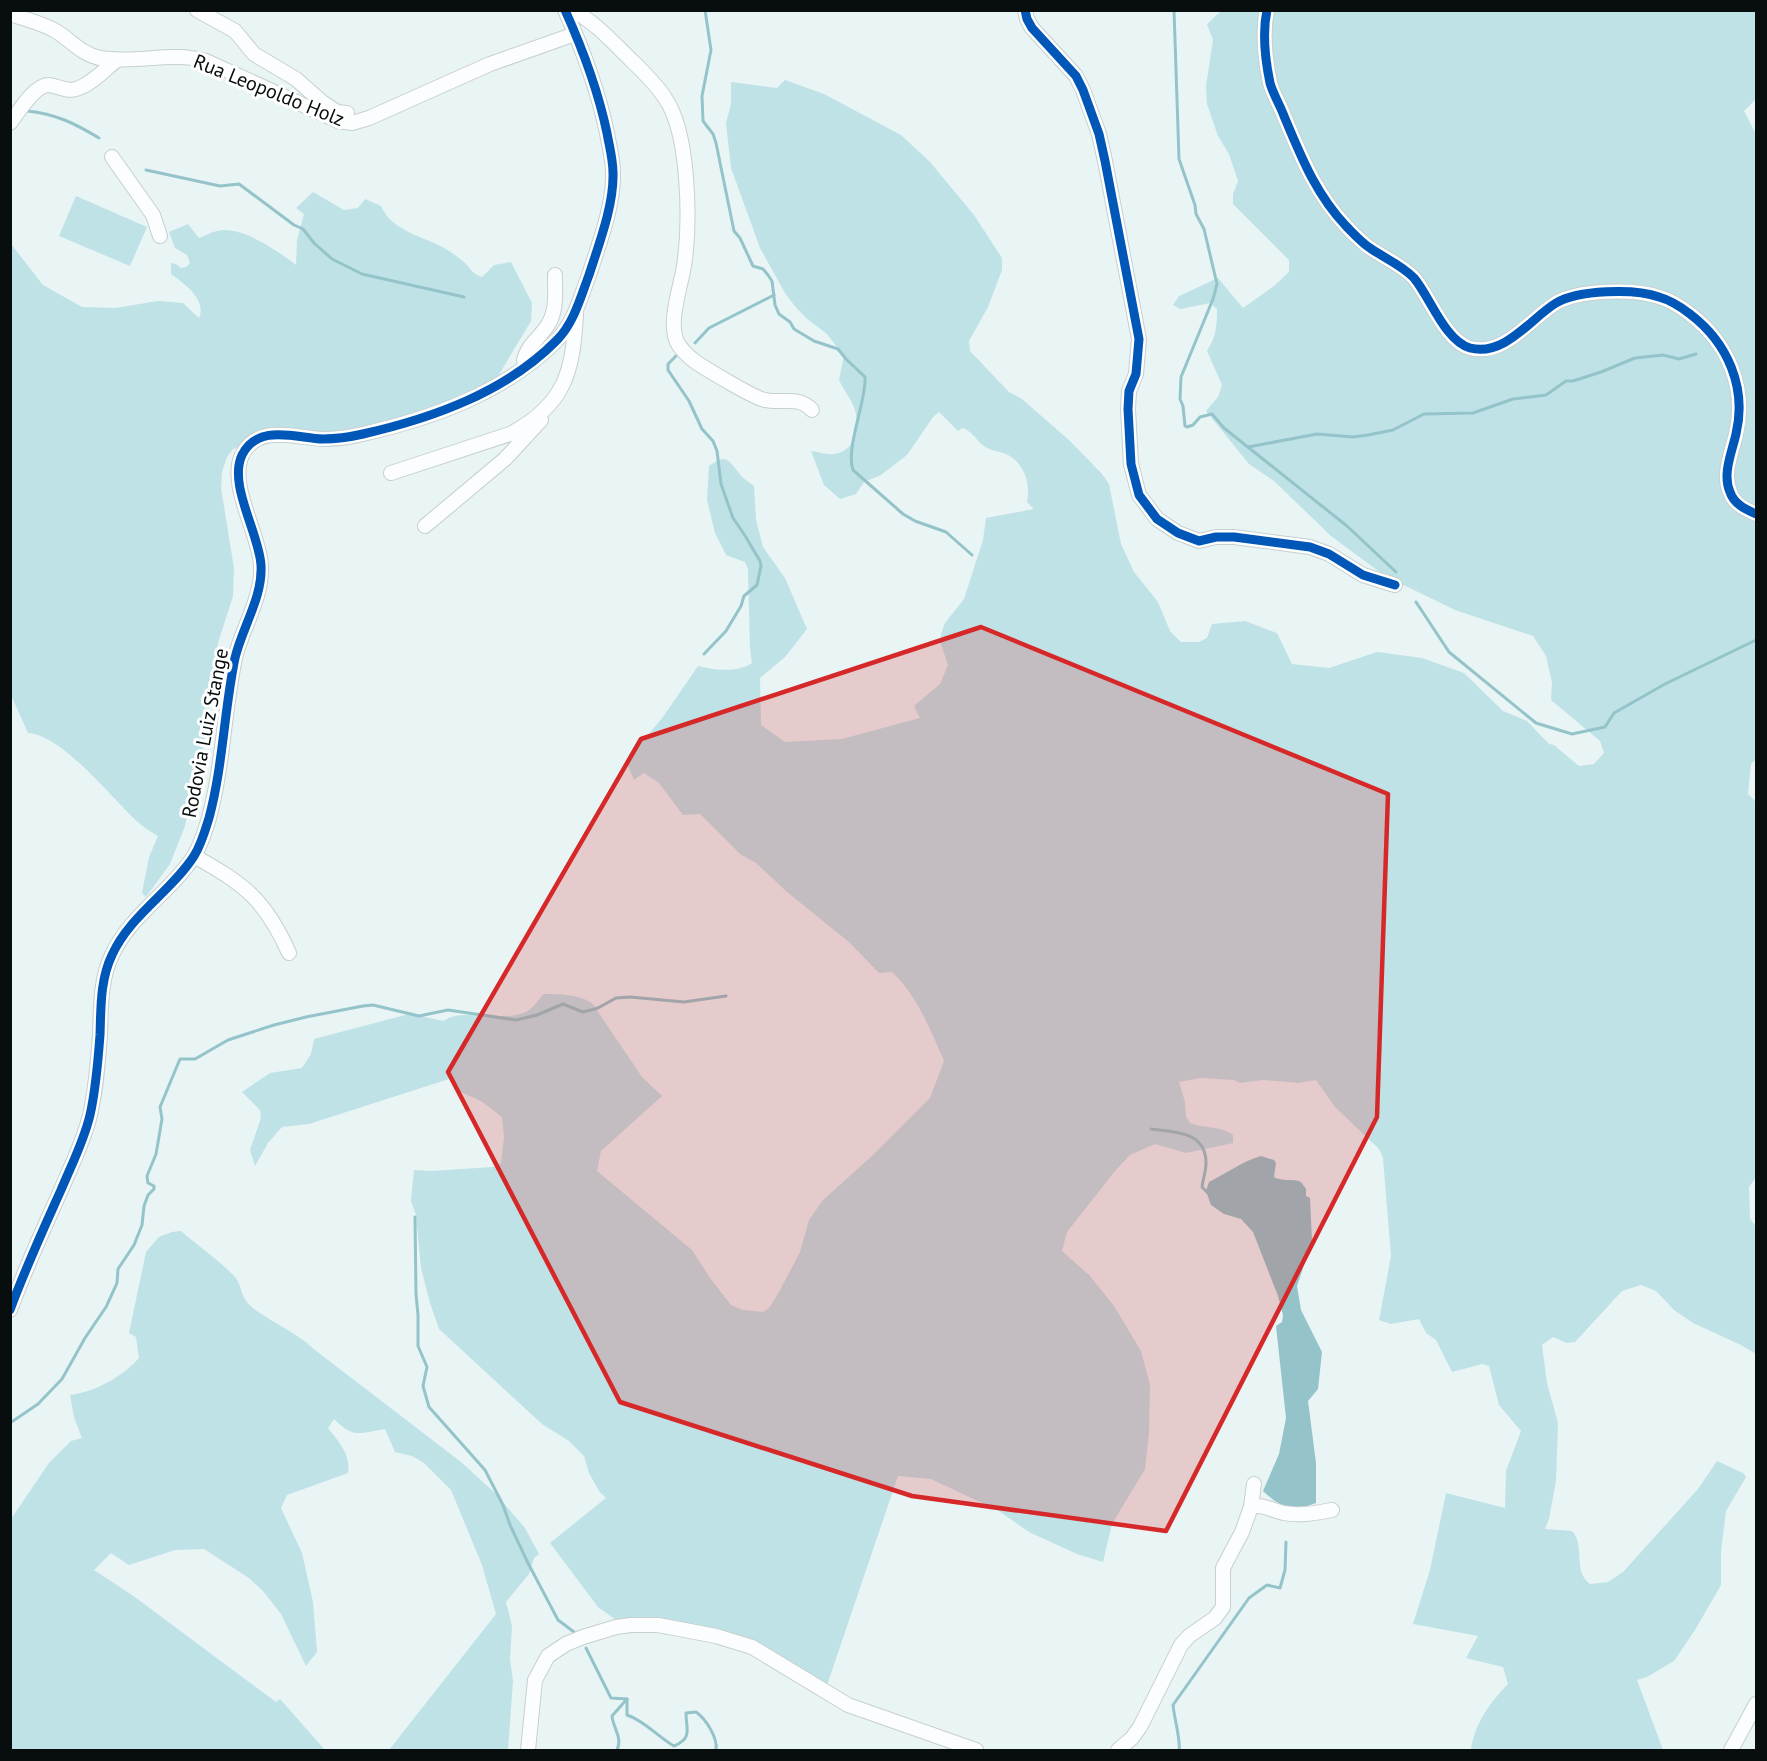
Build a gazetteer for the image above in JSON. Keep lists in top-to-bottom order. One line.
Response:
{"streets":{"street":["Rua Leopoldo Holz","Rodovia Luiz Stange"]},"crossings":[["Rua Leopoldo Holz","Rodovia Luiz Stange"]]}
